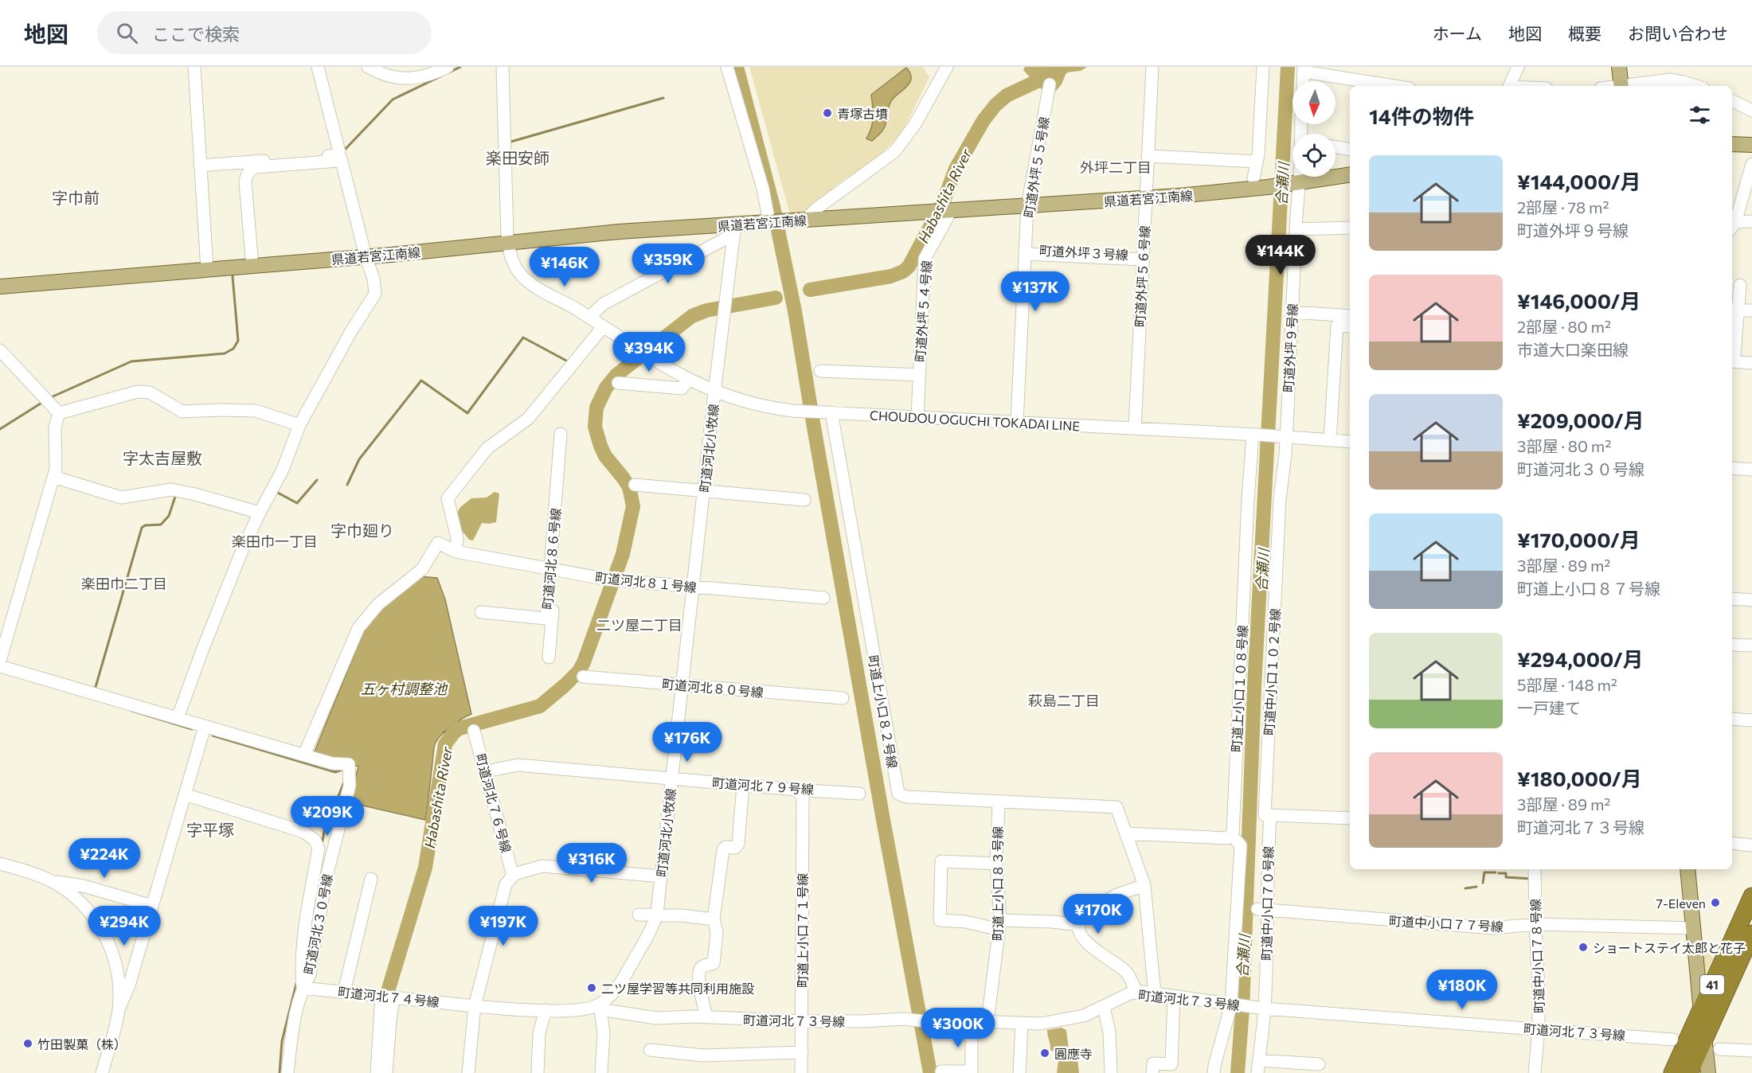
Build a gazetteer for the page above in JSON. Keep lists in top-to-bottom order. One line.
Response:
{"streets":{"highway":["41"],"main road":["県道若宮江南線"],"street":["町道外坪５５号線","町道外坪５６号線","町道外坪５４号線","町道外坪９号線","CHOUDOU OGUCHI TOKADAI LINE","町道河北小牧線","町道河北８６号線","町道河北８１号線","町道中小口１０２号線","町道河北８０号線","町道上小口１０８号線","町道上小口８２号線","町道河北７９号線","町道河北７６号線","町道上小口８３号線","町道中小口７０号線","町道中小口７７号線","町道河北３０号線","町道上小口７１号線","町道中小口７８号線","町道河北７４号線","町道河北７３号線"]},"crossings":[["町道外坪５５号線","県道若宮江南線"],["町道外坪５５号線","CHOUDOU OGUCHI TOKADAI LINE"],["県道若宮江南線","町道外坪５６号線"],["県道若宮江南線","町道外坪５４号線"],["県道若宮江南線","町道外坪９号線"],["県道若宮江南線","CHOUDOU OGUCHI TOKADAI LINE"],["県道若宮江南線","町道河北小牧線"],["町道外坪５６号線","CHOUDOU OGUCHI TOKADAI LINE"],["町道外坪５４号線","CHOUDOU OGUCHI TOKADAI LINE"],["町道外坪９号線","CHOUDOU OGUCHI TOKADAI LINE"],["町道外坪９号線","町道中小口１０２号線"],["CHOUDOU OGUCHI TOKADAI LINE","町道河北小牧線"],["CHOUDOU OGUCHI TOKADAI LINE","町道中小口１０２号線"],["CHOUDOU OGUCHI TOKADAI LINE","町道上小口１０８号線"],["CHOUDOU OGUCHI TOKADAI LINE","町道上小口８２号線"],["町道河北小牧線","町道河北８１号線"],["町道河北小牧線","町道河北８０号線"],["町道河北小牧線","町道河北７９号線"],["町道河北小牧線","町道河北７３号線"],["町道河北８６号線","町道河北８１号線"],["町道河北８１号線","町道河北３０号線"],["町道中小口１０２号線","町道中小口７０号線"],["町道上小口８２号線","町道上小口８３号線"],["町道河北７９号線","町道上小口７１号線"],["町道上小口８３号線","町道河北７３号線"],["町道中小口７０号線","町道中小口７７号線"],["町道中小口７０号線","町道河北７３号線"],["町道中小口７７号線","町道中小口７８号線"],["町道河北３０号線","町道河北７４号線"],["町道上小口７１号線","町道河北７３号線"],["町道中小口７８号線","町道河北７３号線"]],"districts":["楽田安師","外坪二丁目","字巾前","字太吉屋敷","字巾廻り","楽田巾一丁目","楽田巾二丁目","二ツ屋二丁目","萩島二丁目","字平塚"],"water":["合瀬川","Habashita River","五ヶ村調整池"],"places":["青塚古墳","7-Eleven","ショートステイ太郎と花子","二ツ屋学習等共同利用施設","竹田製菓（株）","圓應寺"],"north":"bottom","page":{"header":"地図","search":"ここで検索","nav":["ホーム","地図","概要","お問い合わせ"],"heading":"14件の物件","list":[{"name":"¥144,000/月","note":"2部屋 · 78 m² · 町道外坪９号線"},{"name":"¥146,000/月","note":"2部屋 · 80 m² · 市道大口楽田線"},{"name":"¥209,000/月","note":"3部屋 · 80 m² · 町道河北３０号線"},{"name":"¥170,000/月","note":"3部屋 · 89 m² · 町道上小口８７号線"},{"name":"¥294,000/月","note":"5部屋 · 148 m² · 一戸建て"},{"name":"¥180,000/月","note":"3部屋 · 89 m² · 町道河北７３号線"}],"price":["¥144K","¥359K","¥146K","¥137K","¥394K","¥176K","¥209K","¥224K","¥316K","¥170K","¥294K","¥197K","¥180K","¥300K"]}}
